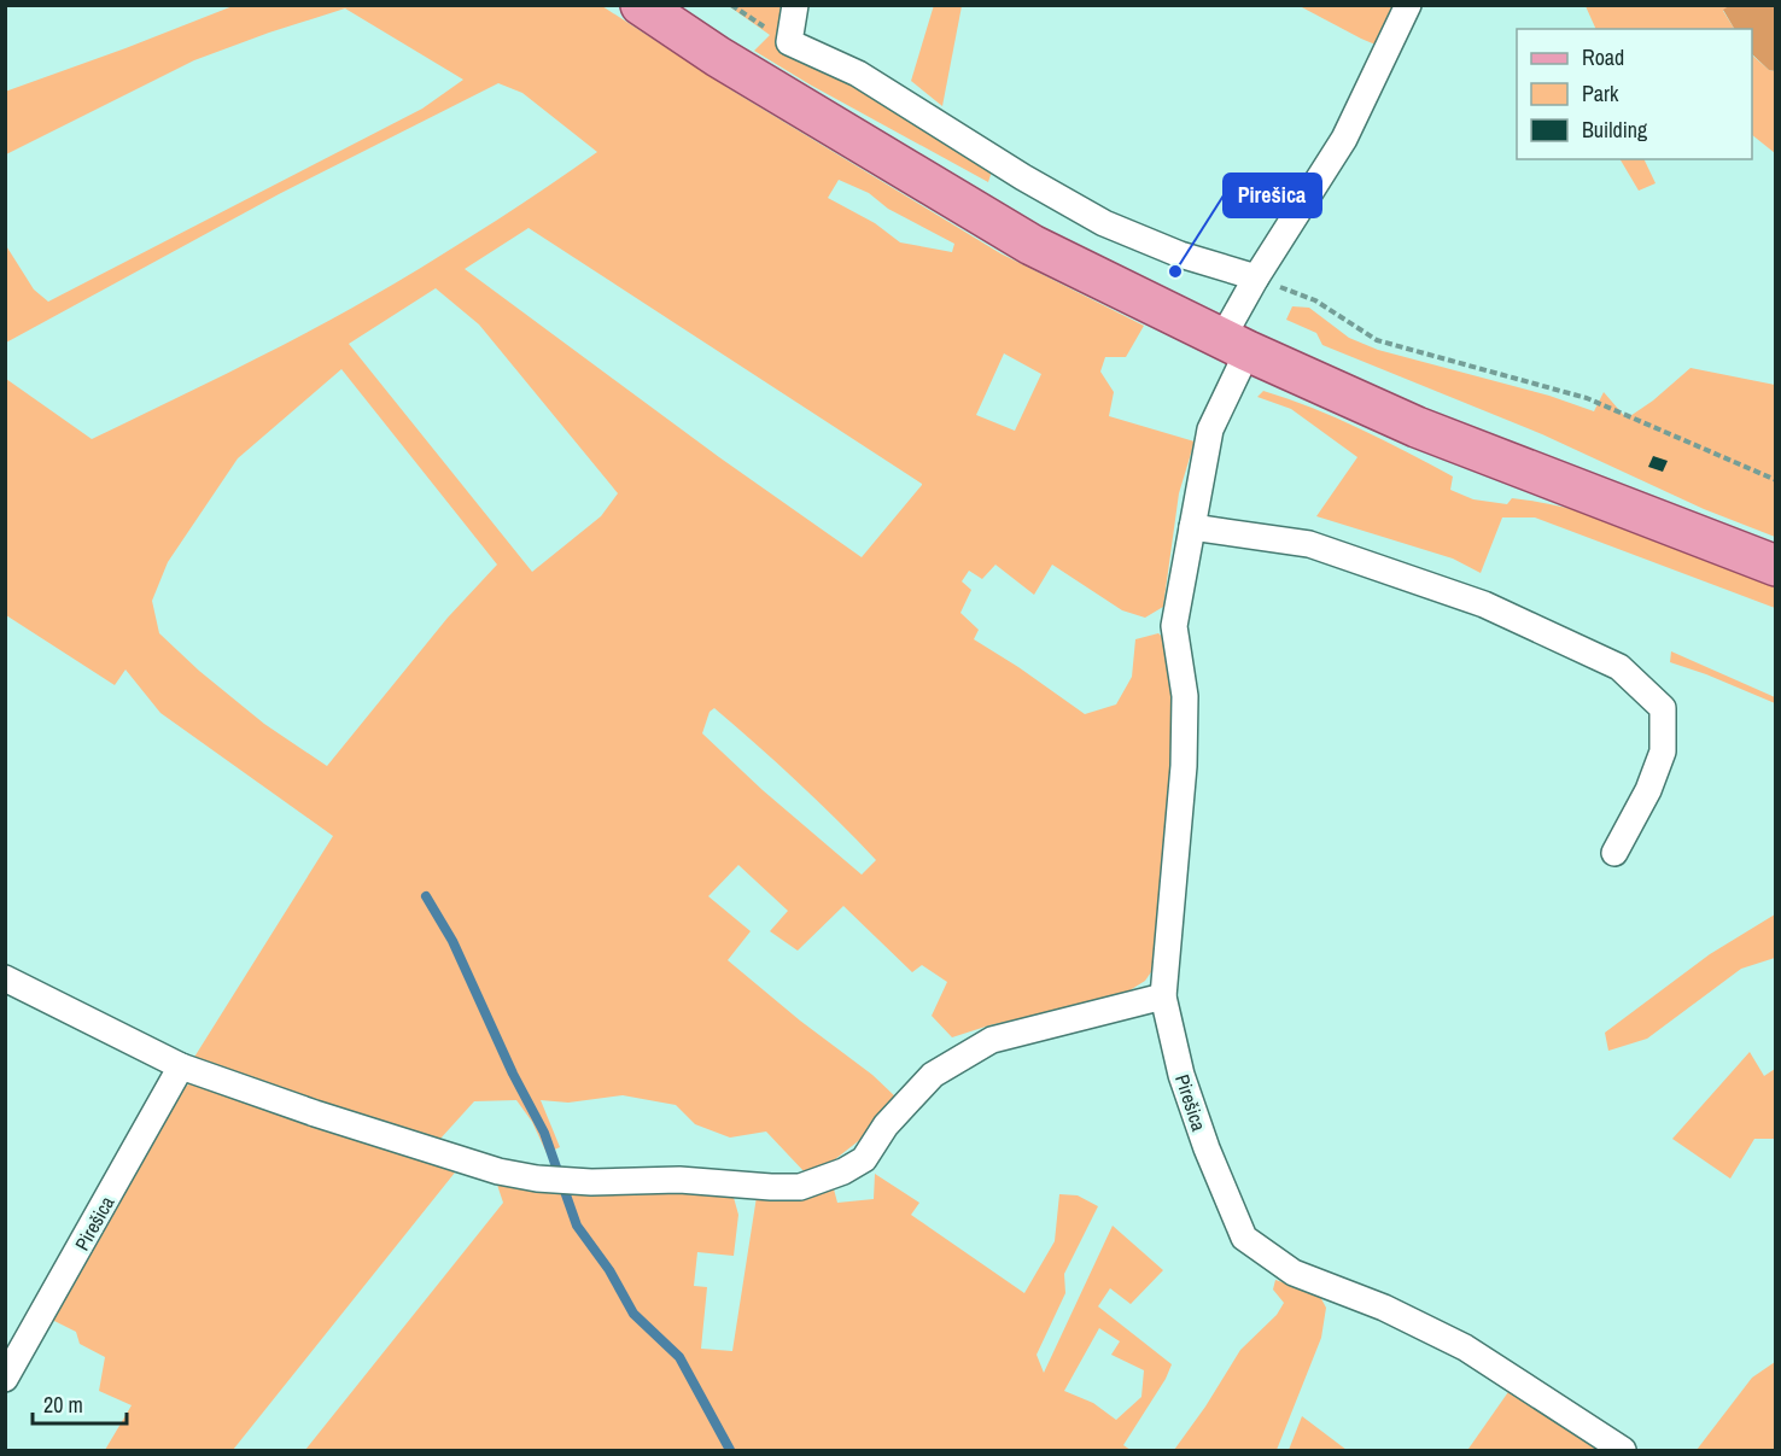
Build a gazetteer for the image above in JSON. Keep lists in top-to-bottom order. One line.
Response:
{"streets":{"street":["Pirešica"]},"places":["Pirešica"],"legend":["Road","Park","Building"],"scale_bar":"20 m"}
